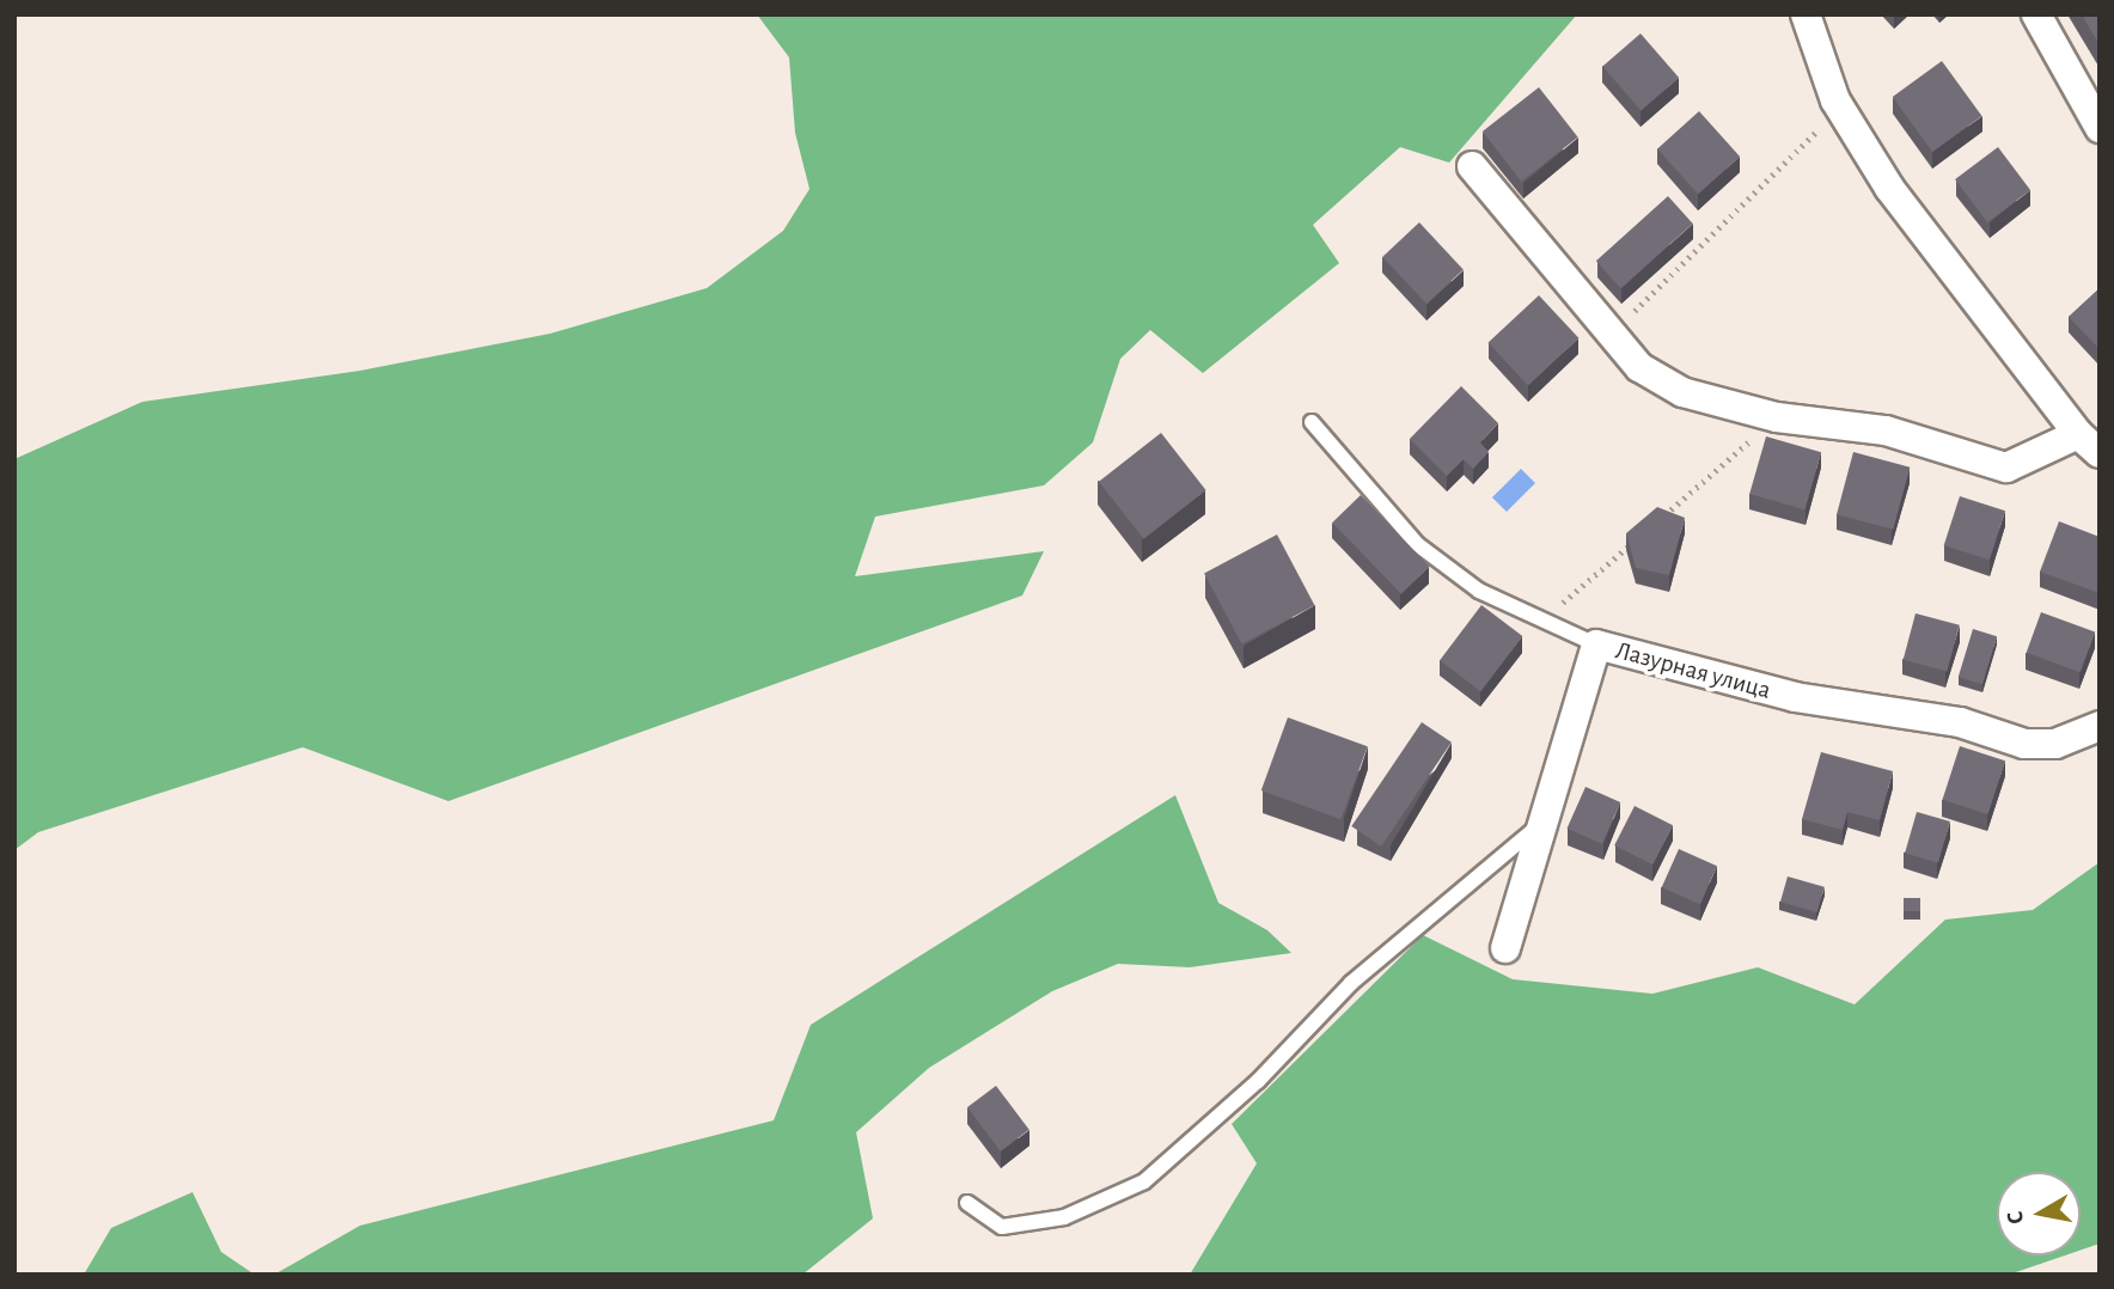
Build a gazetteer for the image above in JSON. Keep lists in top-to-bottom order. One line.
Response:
{"streets":{"street":["Лазурная улица"]},"north":"left"}
